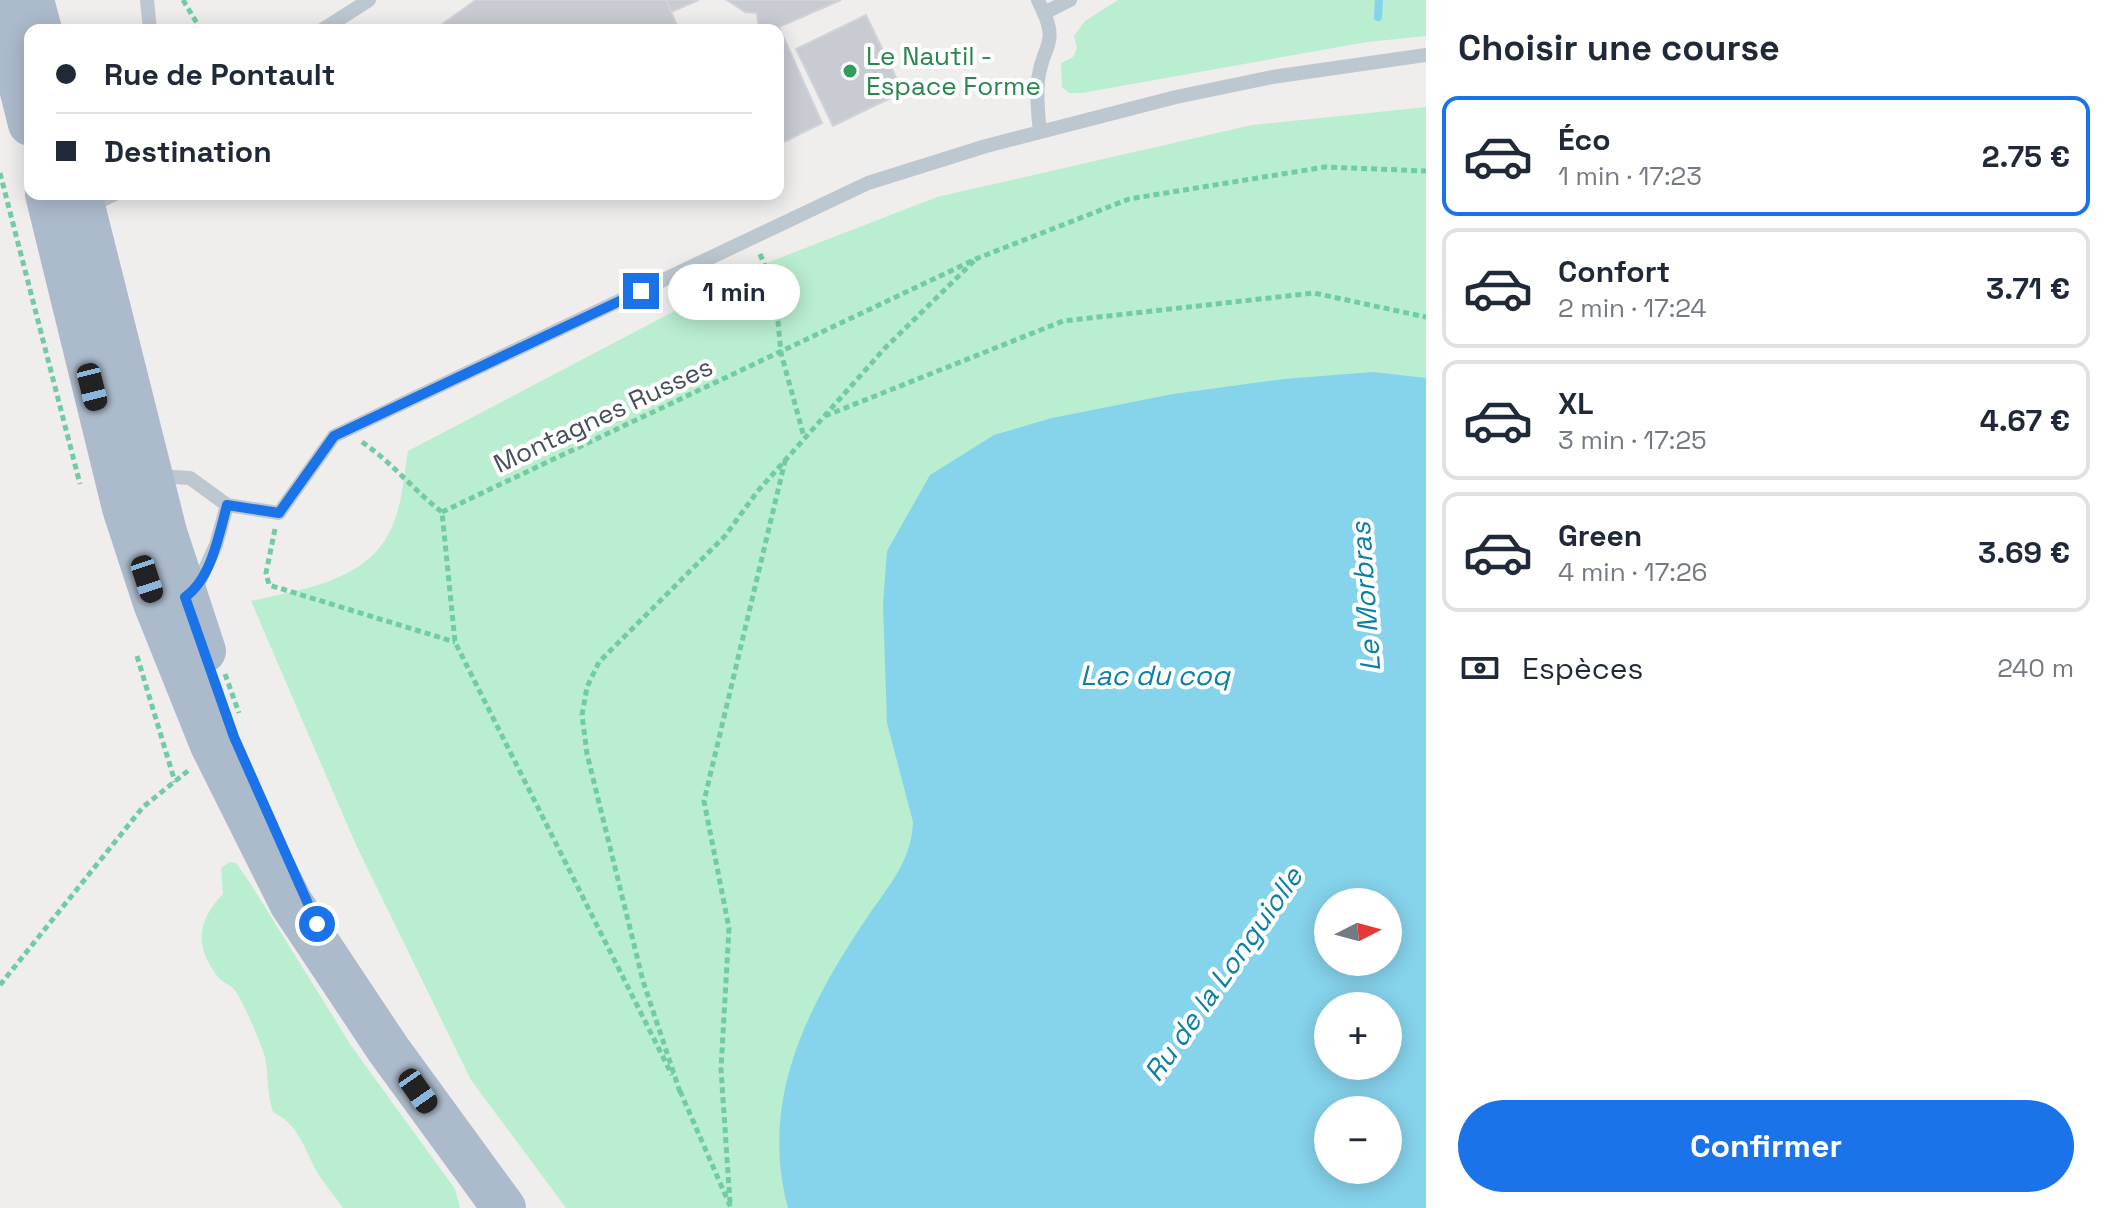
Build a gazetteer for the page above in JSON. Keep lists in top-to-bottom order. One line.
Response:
{"streets":{"path":["Montagnes Russes"]},"water":["Le Morbras","Lac du coq","Ru de la Longuiolle"],"places":["Le Nautil - Espace Forme"],"north":"right","page":{"heading":"Choisir une course","banner":["Rue de Pontault","Destination"],"list":[{"name":"Éco","note":"1 min · 17:23","value":"2.75 €"},{"name":"Confort","note":"2 min · 17:24","value":"3.71 €"},{"name":"XL","note":"3 min · 17:25","value":"4.67 €"},{"name":"Green","note":"4 min · 17:26","value":"3.69 €"}],"bubble":"1 min","pay":["Espèces","240 m"],"map_buttons":["+","−"],"buttons":"Confirmer"}}
